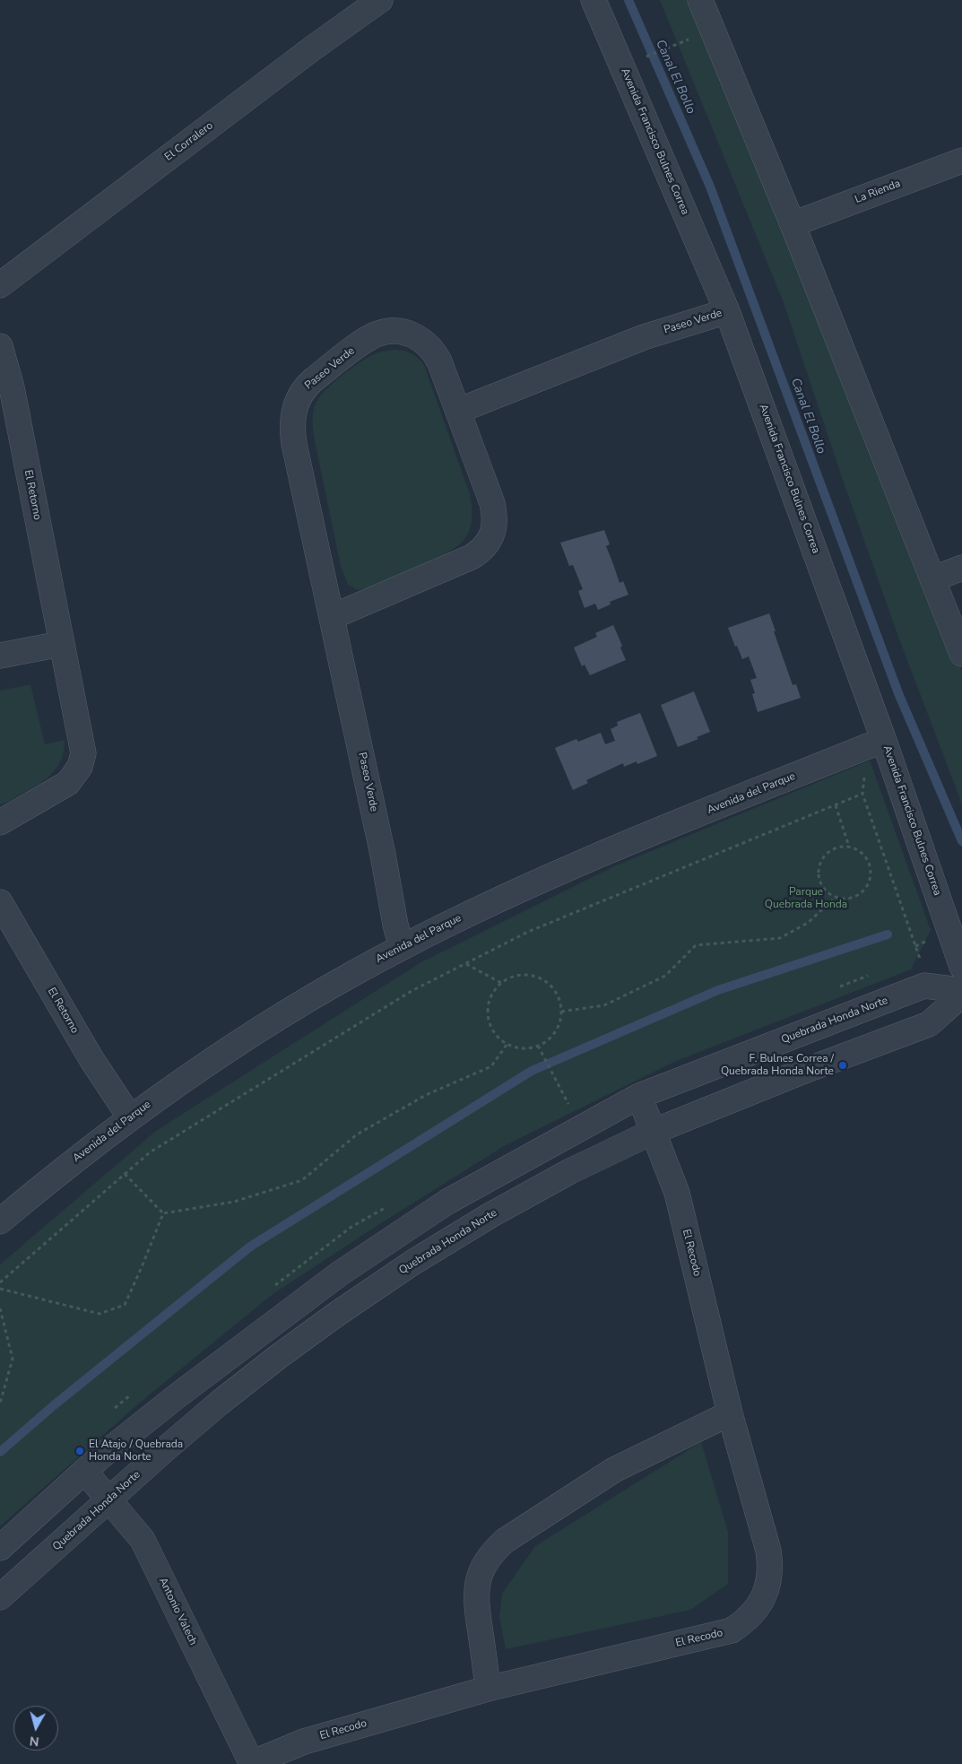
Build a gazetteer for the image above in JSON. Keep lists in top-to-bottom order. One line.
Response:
{"streets":{"street":["El Corralero","Avenida Francisco Bulnes Correa","La Rienda","Paseo Verde","El Retorno","Avenida del Parque","Quebrada Honda Norte","El Recodo","Antonio Valech"]},"crossings":[["Avenida Francisco Bulnes Correa","Paseo Verde"],["Avenida Francisco Bulnes Correa","Avenida del Parque"],["Paseo Verde","Avenida del Parque"],["El Retorno","Avenida del Parque"],["Quebrada Honda Norte","El Recodo"],["Quebrada Honda Norte","Antonio Valech"],["El Recodo","Antonio Valech"]],"water":["Canal El Bollo"],"parks":["Parque Quebrada Honda"],"places":["F. Bulnes Correa / Quebrada Honda Norte","El Atajo / Quebrada Honda Norte"],"north":"bottom"}
